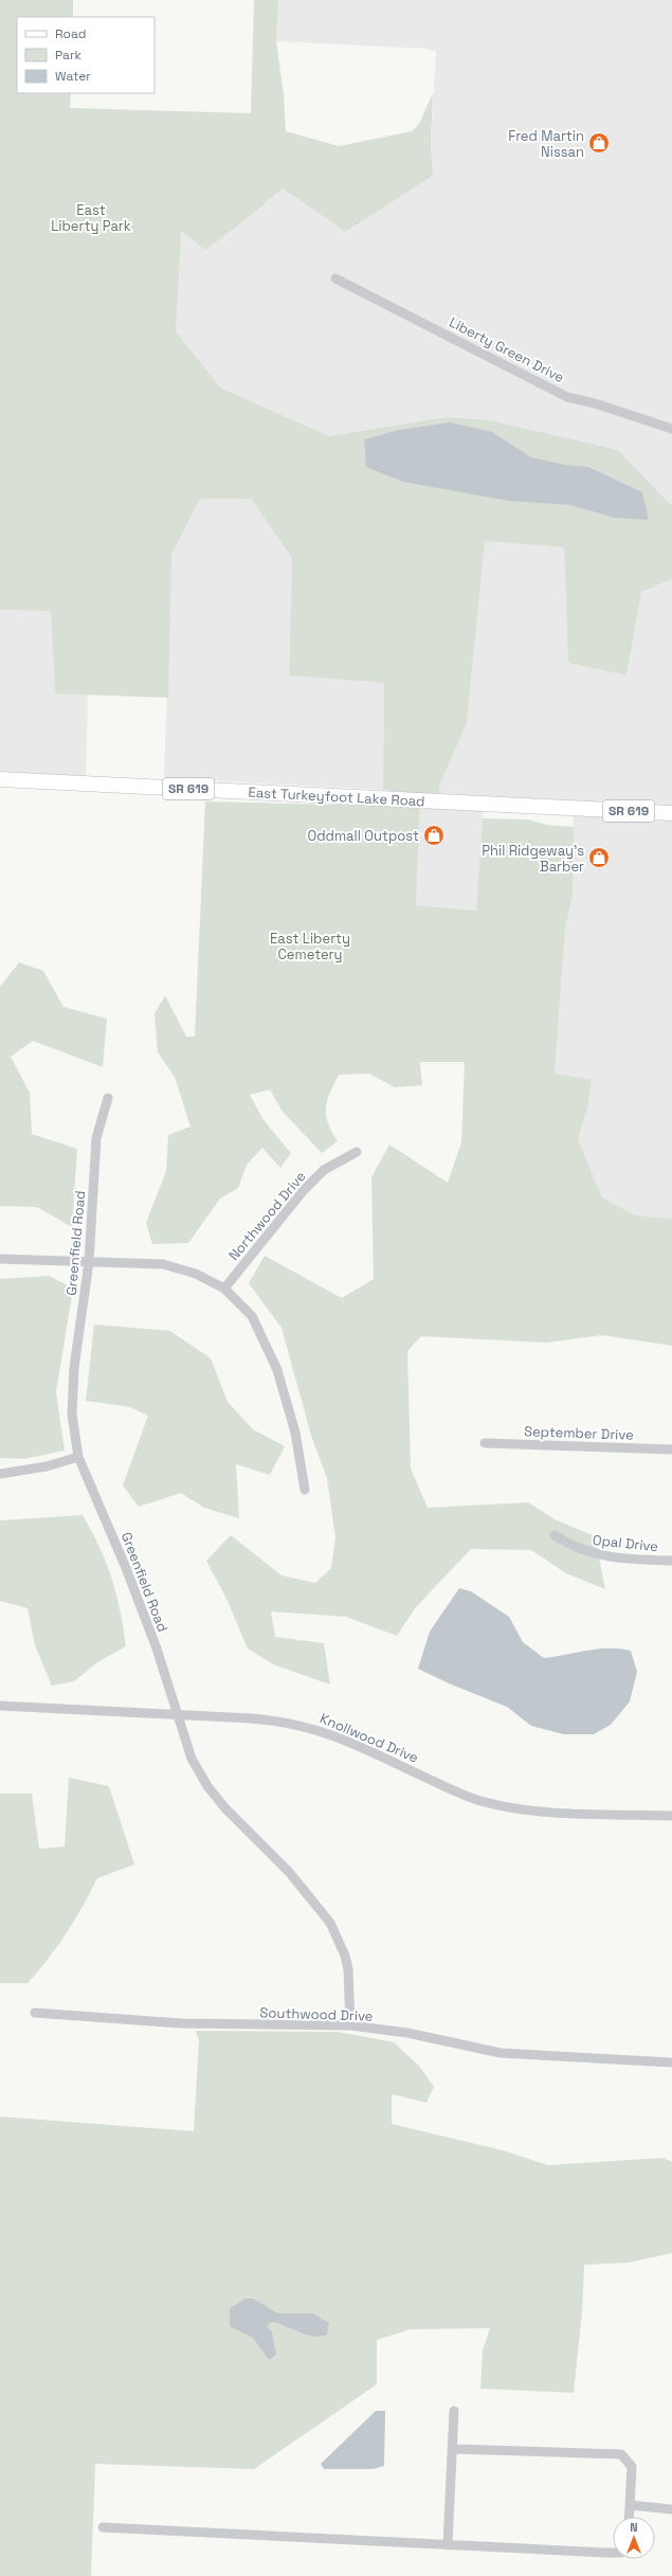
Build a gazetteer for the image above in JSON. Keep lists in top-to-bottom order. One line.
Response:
{"streets":{"main road":["SR 619","East Turkeyfoot Lake Road"],"street":["Liberty Green Drive","Northwood Drive","Greenfield Road","September Drive","Opal Drive","Knollwood Drive","Southwood Drive"]},"crossings":[["Greenfield Road","Knollwood Drive"],["Greenfield Road","Southwood Drive"]],"parks":["East Liberty Park","East Liberty Cemetery"],"places":{"shop":["Fred Martin Nissan","Oddmall Outpost","Phil Ridgeway's Barber"]},"legend":["Road","Park","Water"],"north":"top"}
